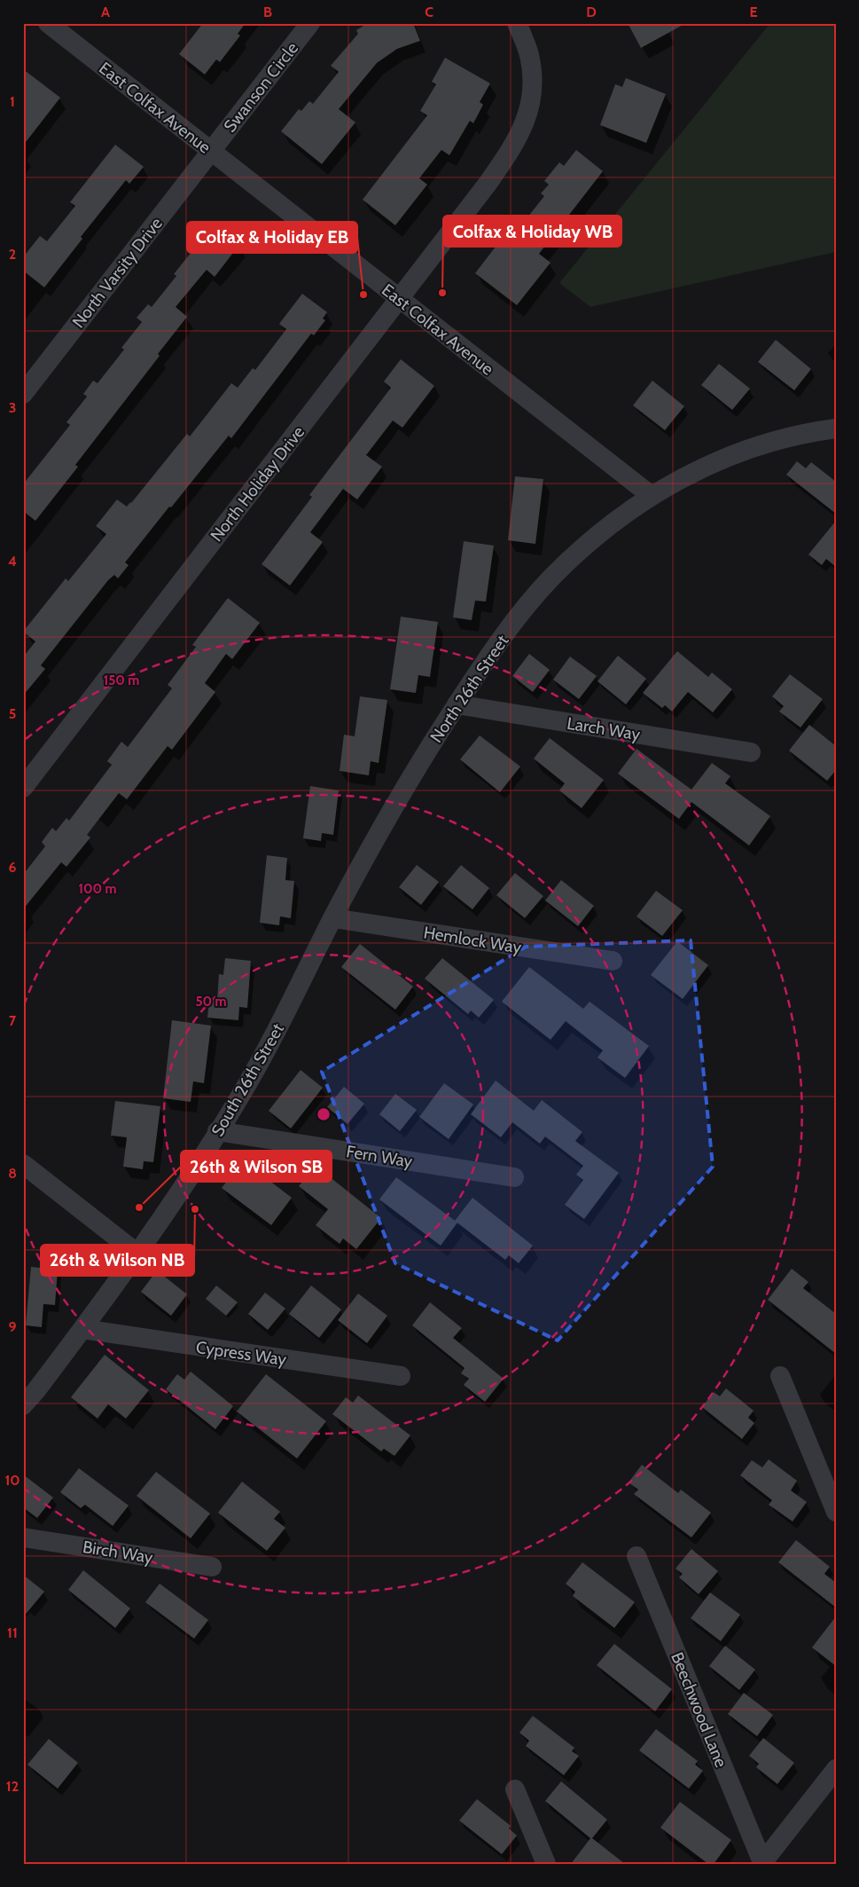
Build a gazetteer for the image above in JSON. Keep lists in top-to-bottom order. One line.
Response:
{"streets":{"street":["Swanson Circle","East Colfax Avenue","North Varsity Drive","North Holiday Drive","North 26th Street","Larch Way","Hemlock Way","South 26th Street","Fern Way","Cypress Way","Birch Way","Beechwood Lane"]},"crossings":[["Swanson Circle","East Colfax Avenue"],["Swanson Circle","North Varsity Drive"],["East Colfax Avenue","North Varsity Drive"],["East Colfax Avenue","North Holiday Drive"],["East Colfax Avenue","North 26th Street"],["North 26th Street","Larch Way"],["North 26th Street","Hemlock Way"],["North 26th Street","South 26th Street"],["Hemlock Way","South 26th Street"],["South 26th Street","Fern Way"],["South 26th Street","Cypress Way"]],"places":["Colfax & Holiday WB","Colfax & Holiday EB","26th & Wilson SB","26th & Wilson NB"],"grid":{"columns":["A","B","C","D","E"],"rows":["1","2","3","4","5","6","7","8","9","10","11","12"]},"rings":["150 m","100 m","50 m"]}
